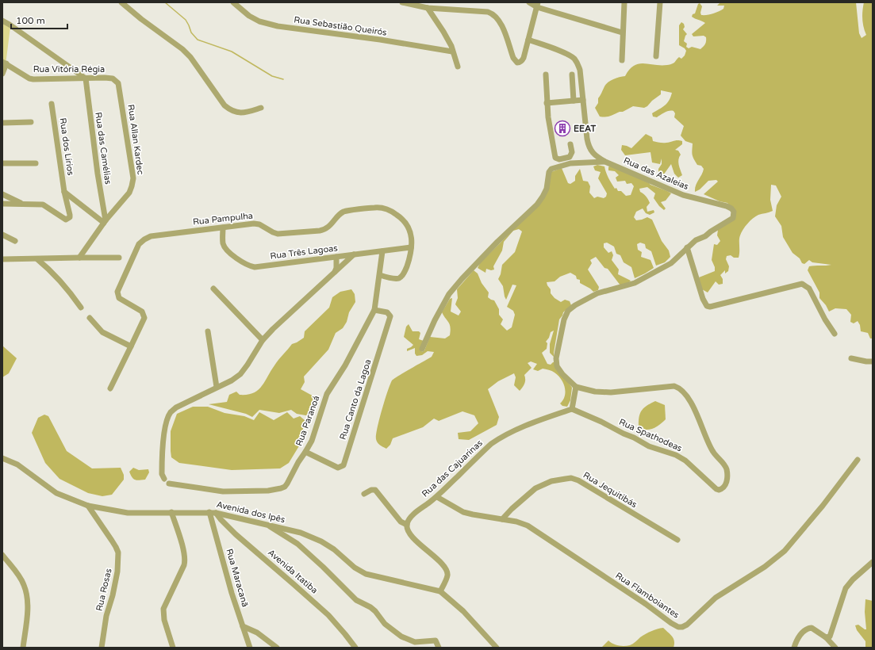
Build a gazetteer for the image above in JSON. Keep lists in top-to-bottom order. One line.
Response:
{"streets":{"street":["Rua Sebastião Queirós","Rua Vitória Régia","Rua Allan Kardec","Rua dos Lírios","Rua das Camélias","Rua das Azaleias","Rua Pampulha","Rua Três Lagoas","Rua Canto da Lagoa","Rua Paranoá","Rua Spathodeas","Rua das Cajuarinas","Rua Jequitibás","Avenida dos Ipês","Avenida Itatiba","Rua Maracanã","Rua Rosas","Rua Flamboiantes"]},"crossings":[["Rua Vitória Régia","Rua Allan Kardec"],["Rua Vitória Régia","Rua das Camélias"],["Rua Allan Kardec","Rua das Camélias"],["Rua das Azaleias","Rua Spathodeas"],["Rua Pampulha","Rua Três Lagoas"],["Rua Pampulha","Rua Paranoá"],["Rua Três Lagoas","Rua Paranoá"],["Rua Canto da Lagoa","Rua Paranoá"],["Rua Spathodeas","Rua das Cajuarinas"],["Rua das Cajuarinas","Rua Flamboiantes"],["Rua Jequitibás","Rua Flamboiantes"],["Avenida dos Ipês","Avenida Itatiba"],["Avenida dos Ipês","Rua Maracanã"],["Avenida dos Ipês","Rua Rosas"],["Avenida Itatiba","Rua Maracanã"]],"places":{"building":["EEAT"]},"scale_bar":"100 m"}
